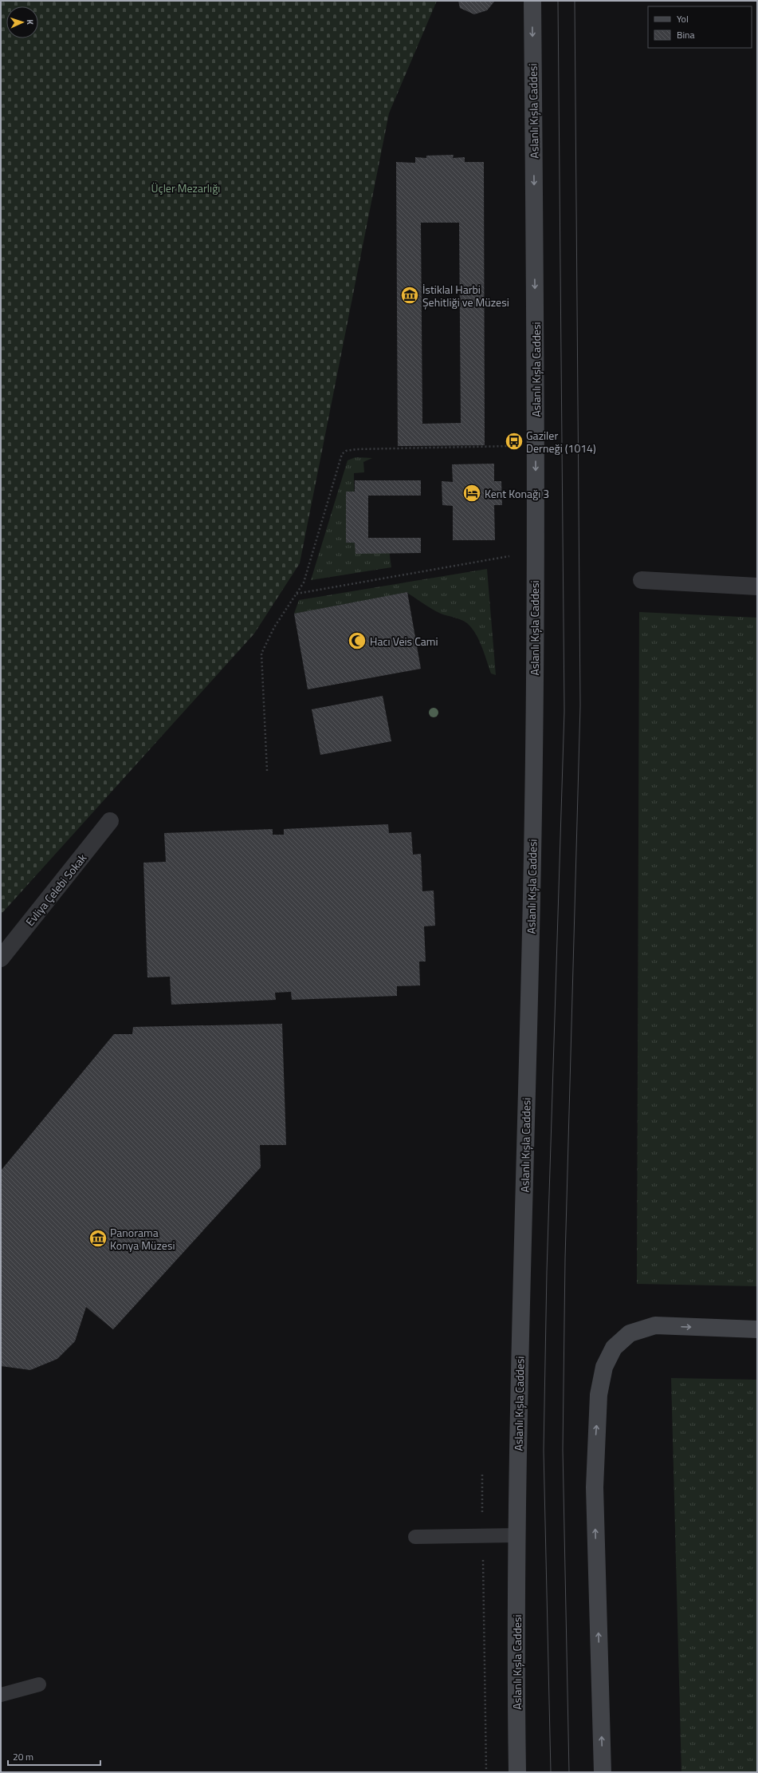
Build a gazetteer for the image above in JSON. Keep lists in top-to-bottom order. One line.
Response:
{"streets":{"main road":["Aslanlı Kışla Caddesi"],"street":["Evliya Çelebi Sokak"]},"one_way":["Aslanlı Kışla Caddesi"],"parks":["Üçler Mezarlığı"],"places":{"museum":["İstiklal Harbi Şehitliği ve Müzesi","Panorama Konya Müzesi"],"bus stop":["Gaziler Derneği (1014)"],"hotel":["Kent Konağı 3"],"mosque":["Hacı Veis Cami"]},"legend":["Yol","Bina"],"scale_bar":"20 m","north":"right"}
